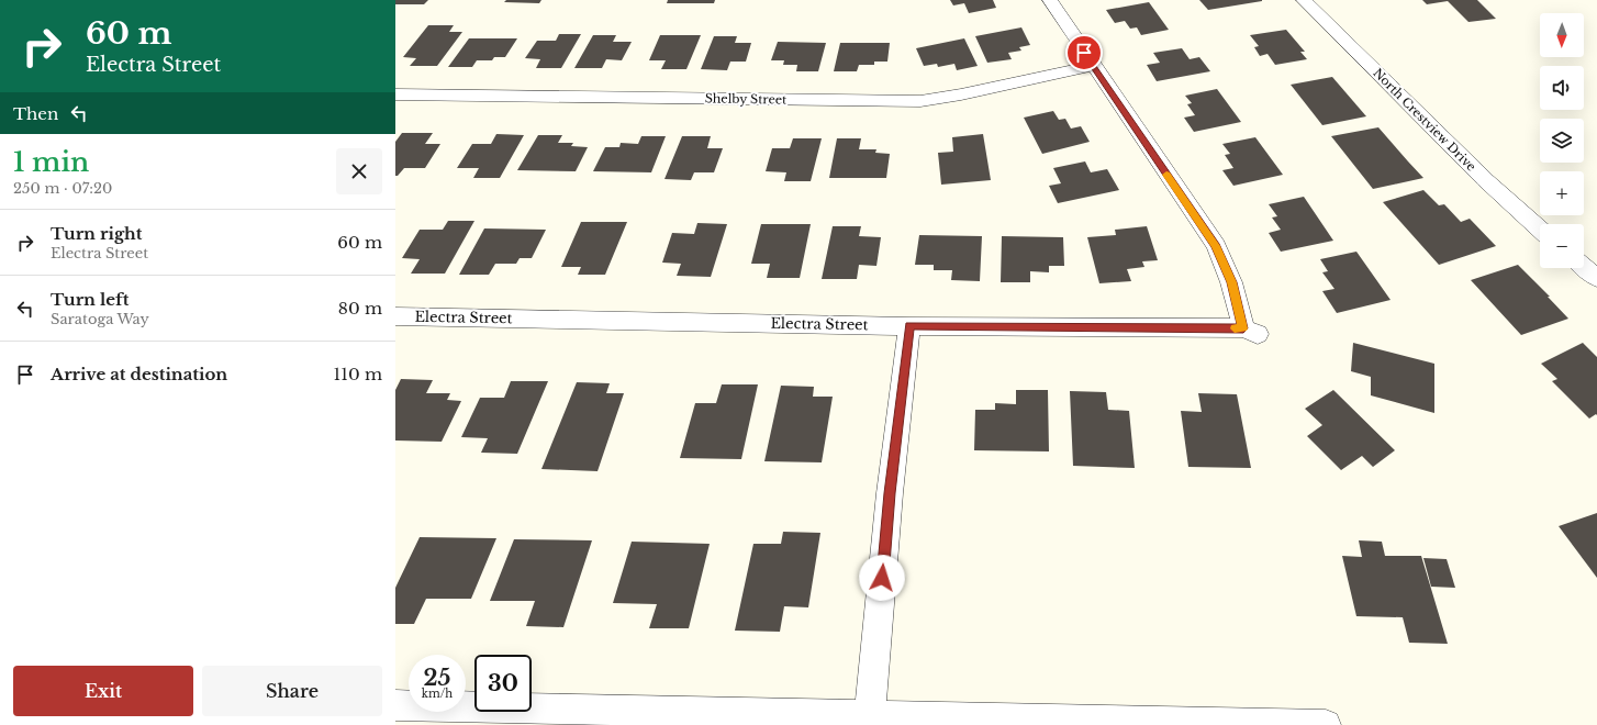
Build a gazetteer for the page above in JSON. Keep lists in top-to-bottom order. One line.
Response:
{"streets":{"street":["Shelby Street","North Crestview Drive","Electra Street"]},"crossings":[["Shelby Street","Electra Street"]],"north":"bottom","page":{"turn":["60 m","Electra Street"],"map_buttons":["+","−"],"then":"Then","heading":["1 min","250 m · 07:20"],"list":[{"name":"Turn right","note":"Electra Street","value":"60 m"},{"name":"Turn left","note":"Saratoga Way","value":"80 m"},{"name":"Arrive at destination","value":"110 m"}],"speed":"25 km/h","limit":"30","buttons":["Exit","Share"]}}
